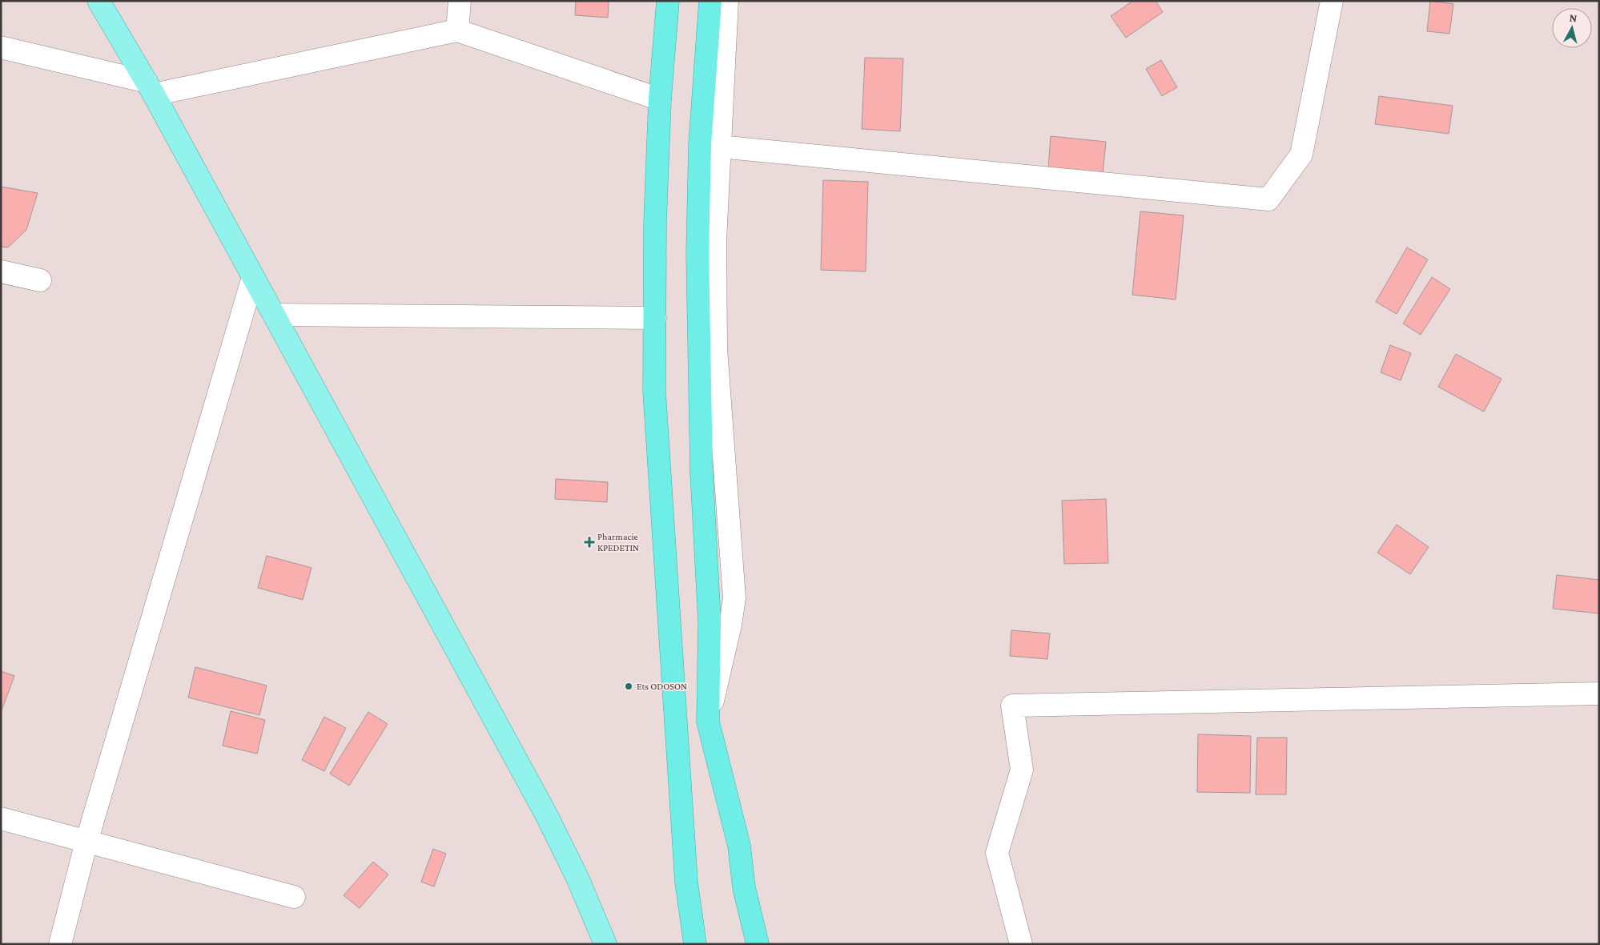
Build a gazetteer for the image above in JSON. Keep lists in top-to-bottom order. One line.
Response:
{"places":{"health":["Pharmacie KPEDETIN"],"other":["Ets ODOSON"]},"north":"top"}
